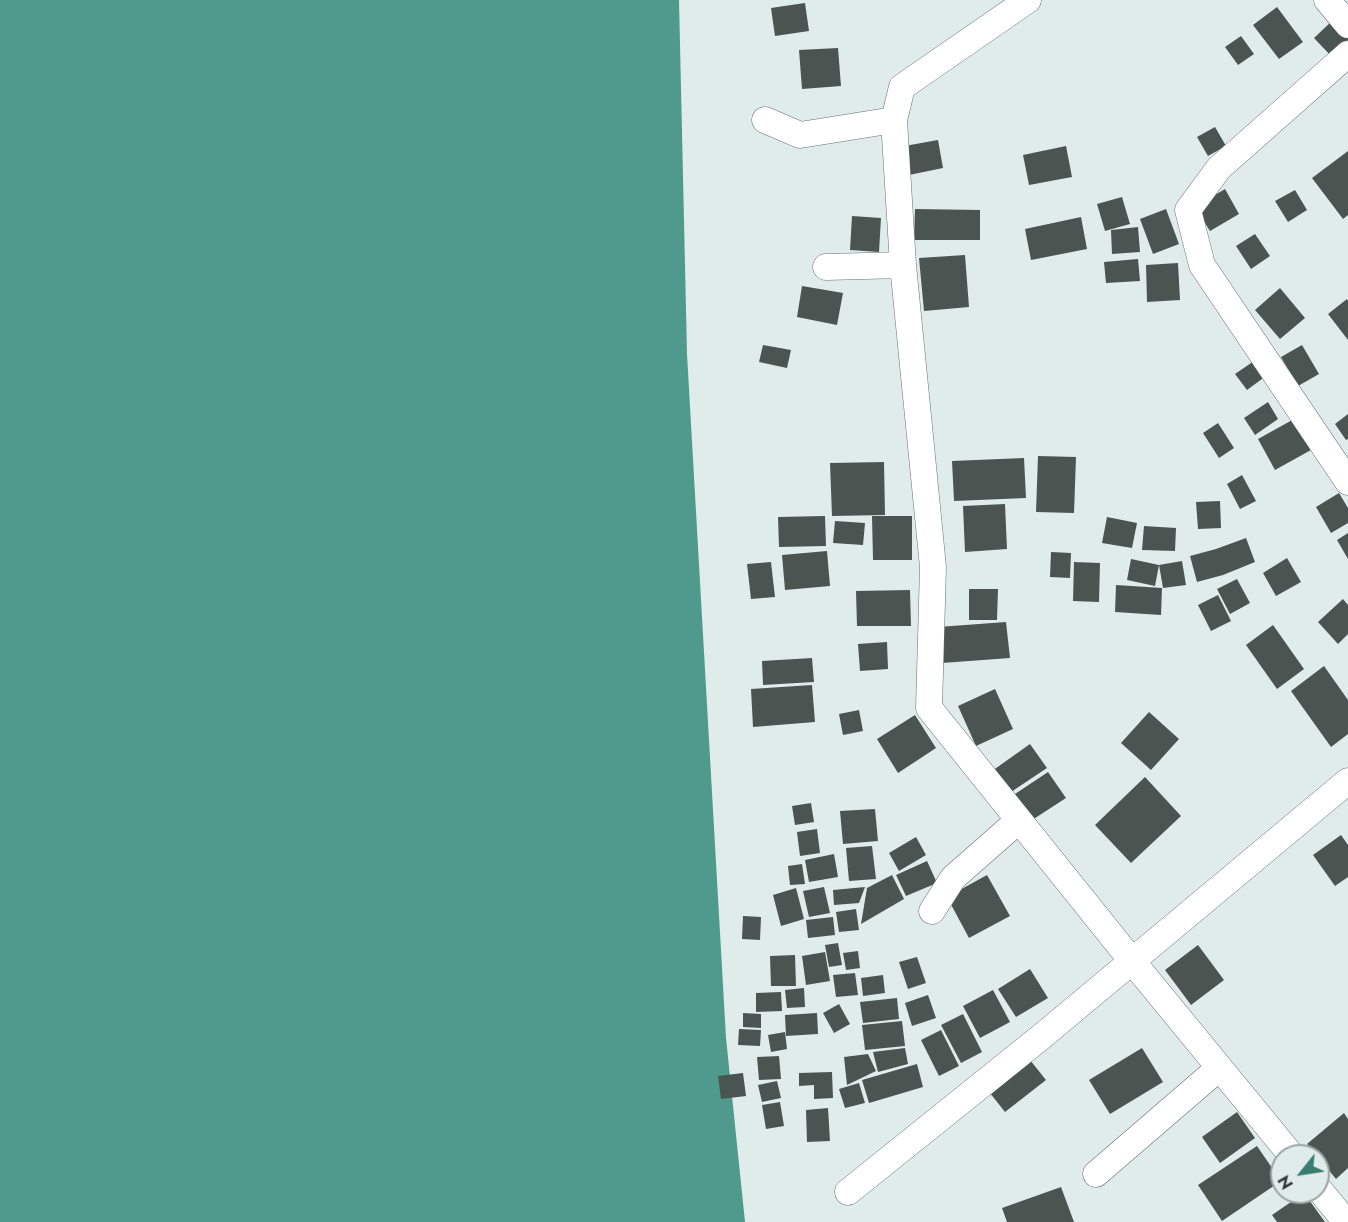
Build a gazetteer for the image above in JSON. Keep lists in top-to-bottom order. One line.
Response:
{"north":"bottom left"}
